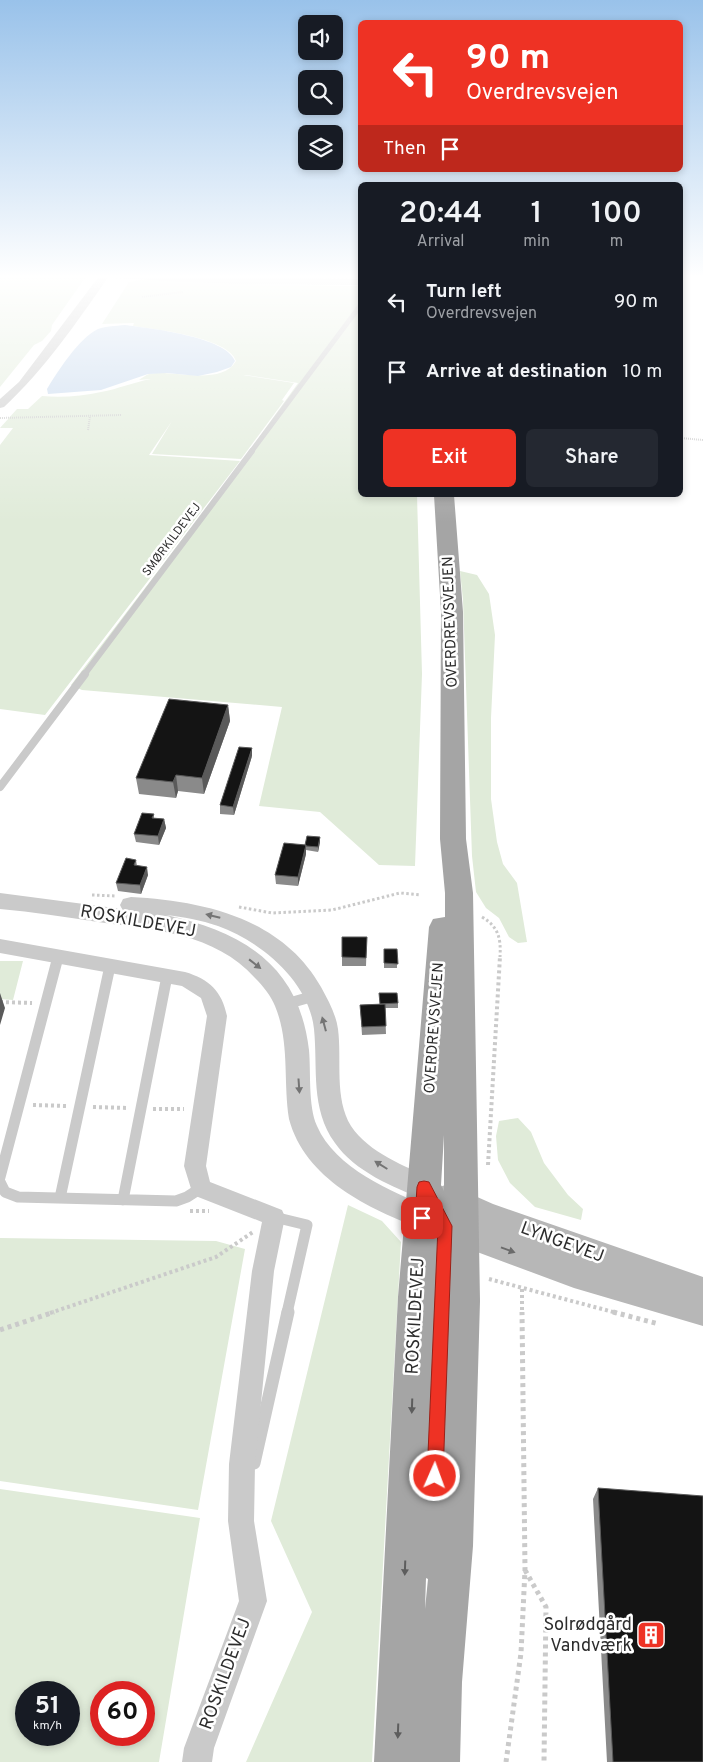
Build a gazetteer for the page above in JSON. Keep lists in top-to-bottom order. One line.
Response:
{"streets":{"main road":["OVERDREVSVEJEN","ROSKILDEVEJ","LYNGEVEJ"],"lane":["SMØRKILDEVEJ"]},"crossings":[["OVERDREVSVEJEN","ROSKILDEVEJ"],["OVERDREVSVEJEN","LYNGEVEJ"],["ROSKILDEVEJ","LYNGEVEJ"]],"places":{"building":["Solrødgård Vandværk"]},"page":{"turn":["90 m","Overdrevsvejen"],"then":"Then","eta":["20:44","Arrival","1","min","100","m"],"list":[{"name":"Turn left","note":"Overdrevsvejen","value":"90 m"},{"name":"Arrive at destination","value":"10 m"}],"buttons":["Exit","Share"],"speed":"51 km/h","limit":"60"}}
